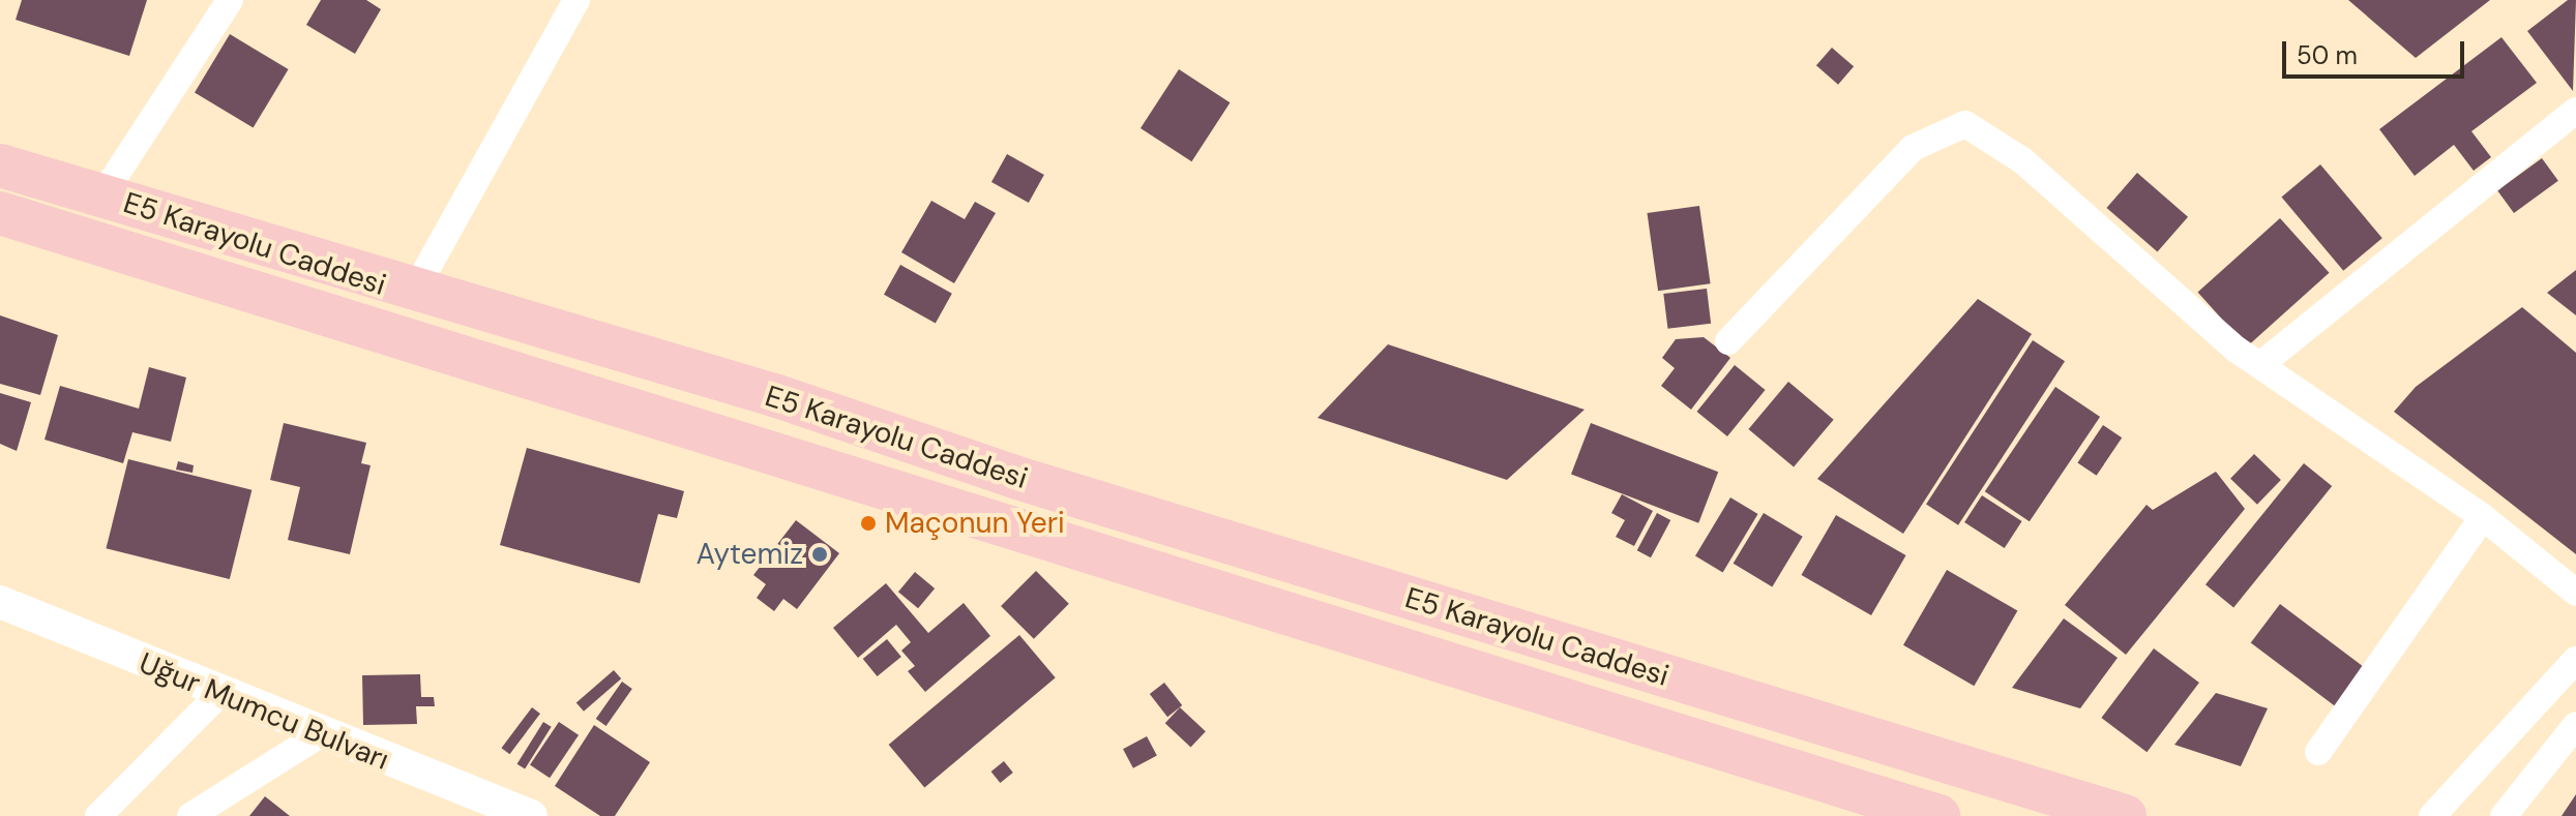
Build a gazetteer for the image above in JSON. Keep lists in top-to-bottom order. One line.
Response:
{"streets":{"highway":["E5 Karayolu Caddesi"],"street":["Uğur Mumcu Bulvarı"]},"places":["Maçonun Yeri","Aytemiz"],"scale_bar":"50 m"}
